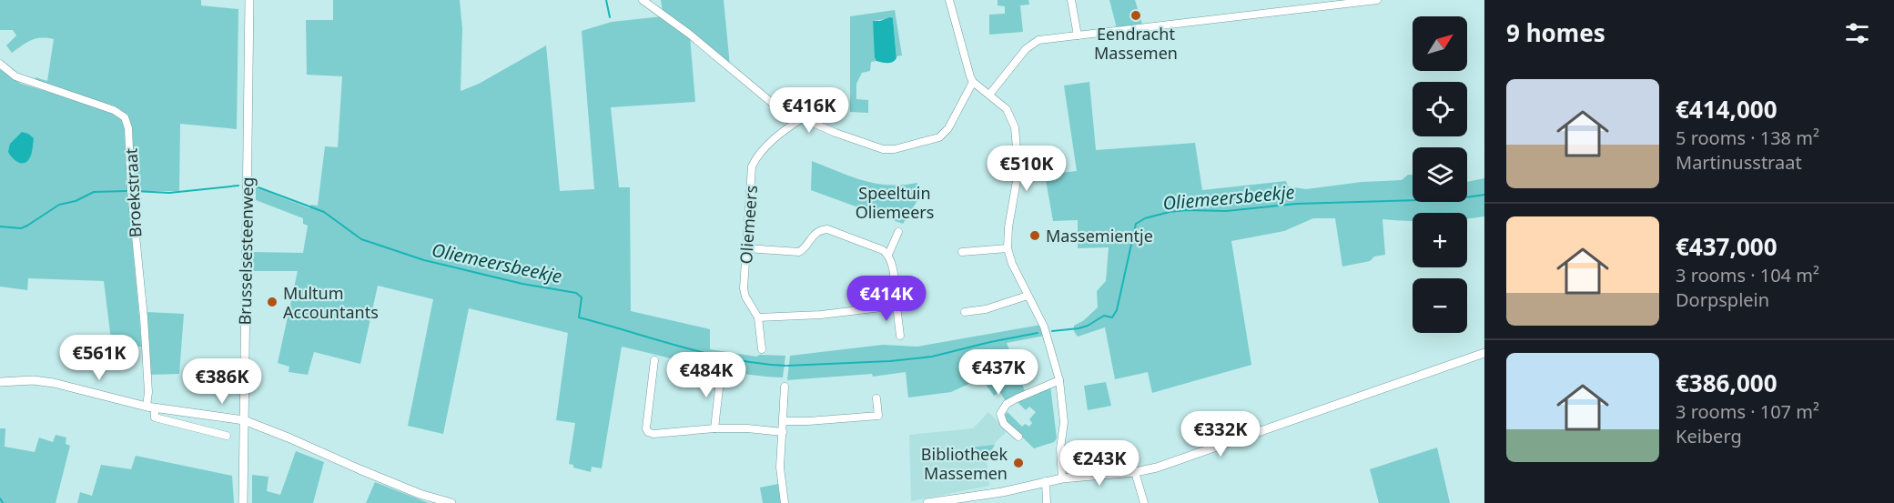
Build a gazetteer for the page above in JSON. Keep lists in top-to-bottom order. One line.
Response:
{"streets":{"main road":["Brusselsesteenweg"],"street":["Broekstraat","Oliemeers"]},"water":["Oliemeersbeekje"],"parks":["Speeltuin Oliemeers"],"places":["Eendracht Massemen","Massemientje","Multum Accountants","Bibliotheek Massemen"],"north":"top right","page":{"heading":"9 homes","map_buttons":["+","−"],"list":[{"name":"€414,000","note":"5 rooms · 138 m² · Martinusstraat"},{"name":"€437,000","note":"3 rooms · 104 m² · Dorpsplein"},{"name":"€386,000","note":"3 rooms · 107 m² · Keiberg"}],"price":["€416K","€510K","€414K","€561K","€437K","€484K","€386K","€332K","€243K"]}}
